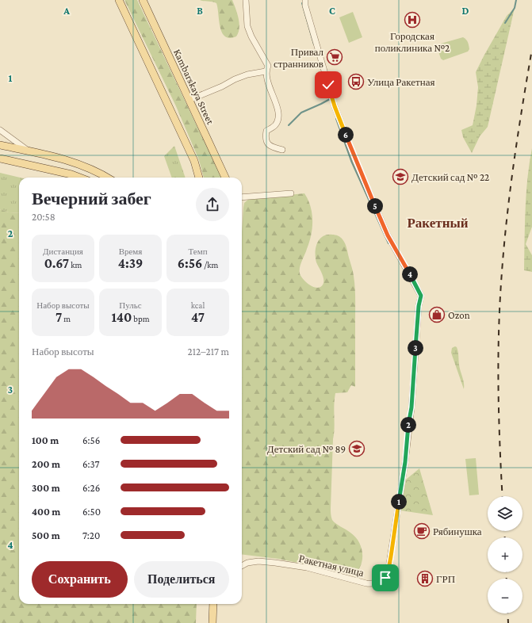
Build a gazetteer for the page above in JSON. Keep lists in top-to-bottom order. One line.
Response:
{"streets":{"main road":["Kambarskaya Street"],"street":["Ракетная улица"]},"districts":["Ракетный"],"places":{"hospital":["Городская поликлиника №2"],"supermarket":["Привал странников"],"bus stop":["Улица Ракетная"],"school or university":["Детский сад № 22","Детский сад № 89"],"shop":["Ozon"],"cafe":["Рябинушка"],"building":["ГРП"]},"page":{"pins":["6","5","4","3","2","1"],"heading":["Вечерний забег","20:58"],"stats":[["Дистанция","0.67 km"],["Время","4:39"],["Темп","6:56 /km"],["Набор высоты","7 m"],["Пульс","140 bpm"],["kcal","47"]],"chart":["Набор высоты","212–217 m"],"list":[{"name":"100 m","note":"6:56"},{"name":"200 m","note":"6:37"},{"name":"300 m","note":"6:26"},{"name":"400 m","note":"6:50"},{"name":"500 m","note":"7:20"}],"map_buttons":["+","−"],"buttons":["Сохранить","Поделиться"]},"grid":{"columns":["A","B","C","D"],"rows":["1","2","3","4"]}}
